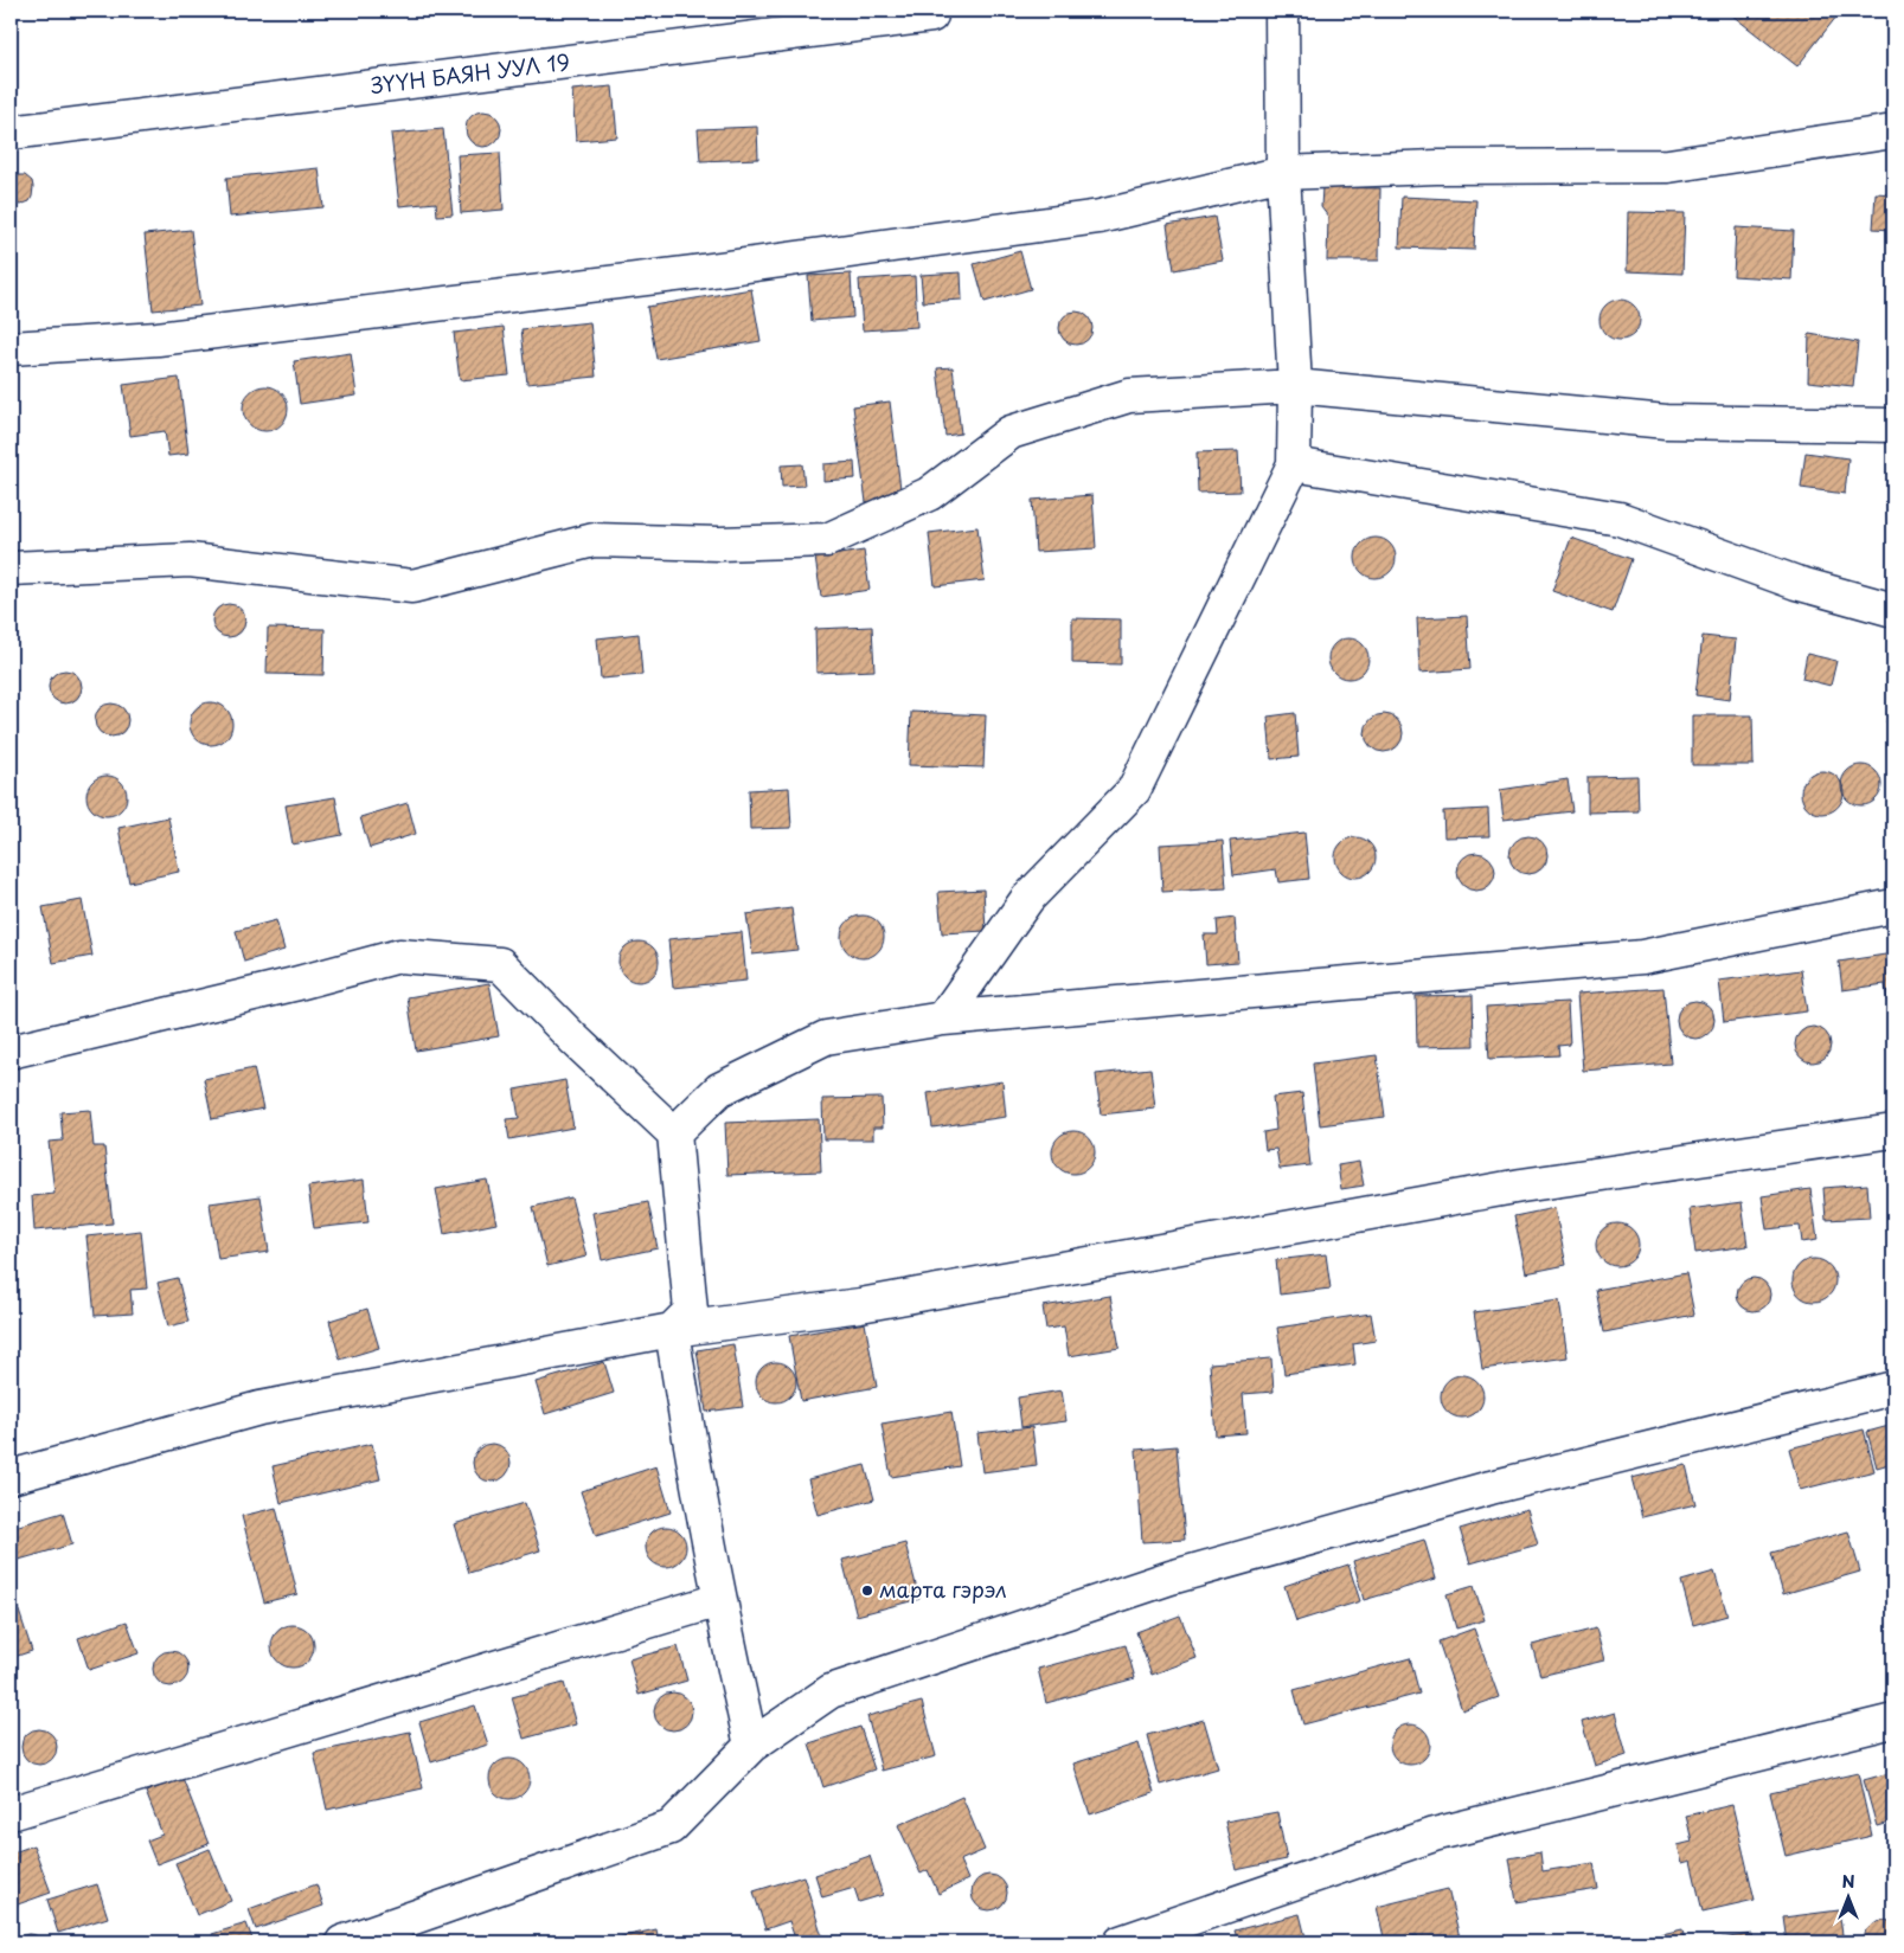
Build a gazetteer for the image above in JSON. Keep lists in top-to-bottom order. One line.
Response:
{"streets":{"street":["ЗҮҮН БАЯН УУЛ 19"]},"places":["марта гэрэл"],"north":"top"}
